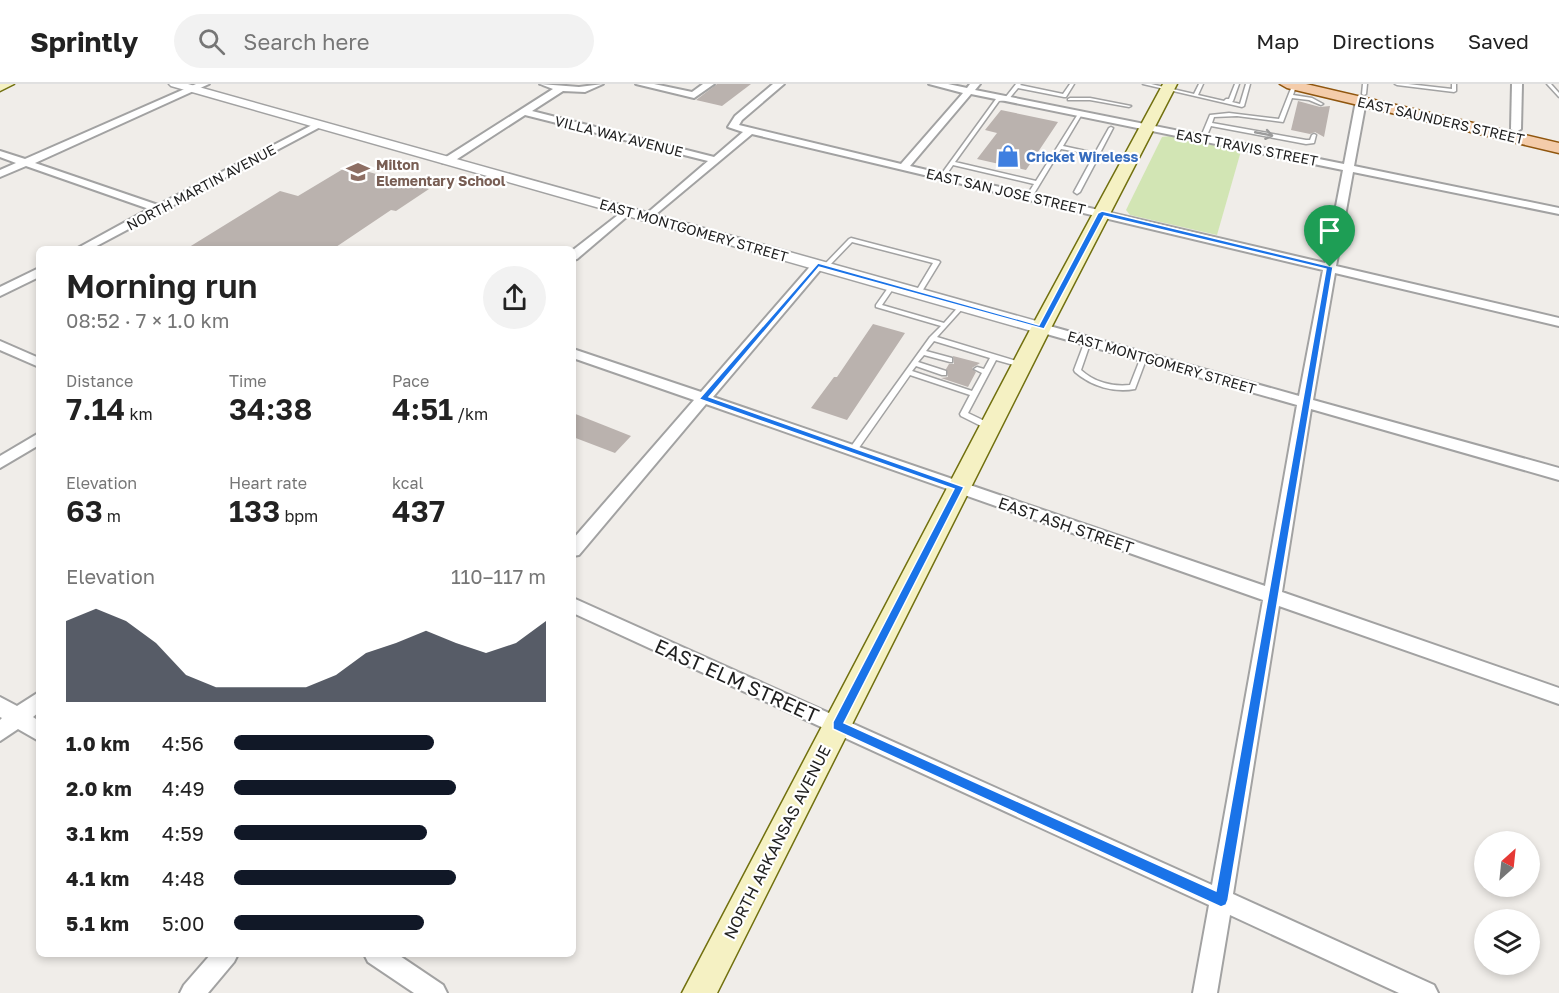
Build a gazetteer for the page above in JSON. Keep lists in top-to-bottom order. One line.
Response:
{"streets":{"main road":["EAST SAUNDERS STREET","NORTH ARKANSAS AVENUE"],"street":["VILLA WAY AVENUE","EAST TRAVIS STREET","NORTH MARTIN AVENUE","EAST SAN JOSE STREET","EAST MONTGOMERY STREET","EAST ASH STREET","EAST ELM STREET"]},"crossings":[["EAST TRAVIS STREET","NORTH ARKANSAS AVENUE"],["NORTH MARTIN AVENUE","EAST MONTGOMERY STREET"],["EAST SAN JOSE STREET","NORTH ARKANSAS AVENUE"],["EAST MONTGOMERY STREET","NORTH ARKANSAS AVENUE"],["EAST ASH STREET","NORTH ARKANSAS AVENUE"],["EAST ELM STREET","NORTH ARKANSAS AVENUE"]],"places":{"shop":["Cricket Wireless"],"school or university":["Milton Elementary School"]},"north":"top right","page":{"header":"Sprintly","search":"Search here","nav":["Map","Directions","Saved"],"heading":["Morning run","08:52 · 7 × 1.0 km"],"stats":[["Distance","7.14 km"],["Time","34:38"],["Pace","4:51 /km"],["Elevation","63 m"],["Heart rate","133 bpm"],["kcal","437"]],"chart":["Elevation","110–117 m"],"list":[{"name":"1.0 km","note":"4:56"},{"name":"2.0 km","note":"4:49"},{"name":"3.1 km","note":"4:59"},{"name":"4.1 km","note":"4:48"},{"name":"5.1 km","note":"5:00"}]}}
